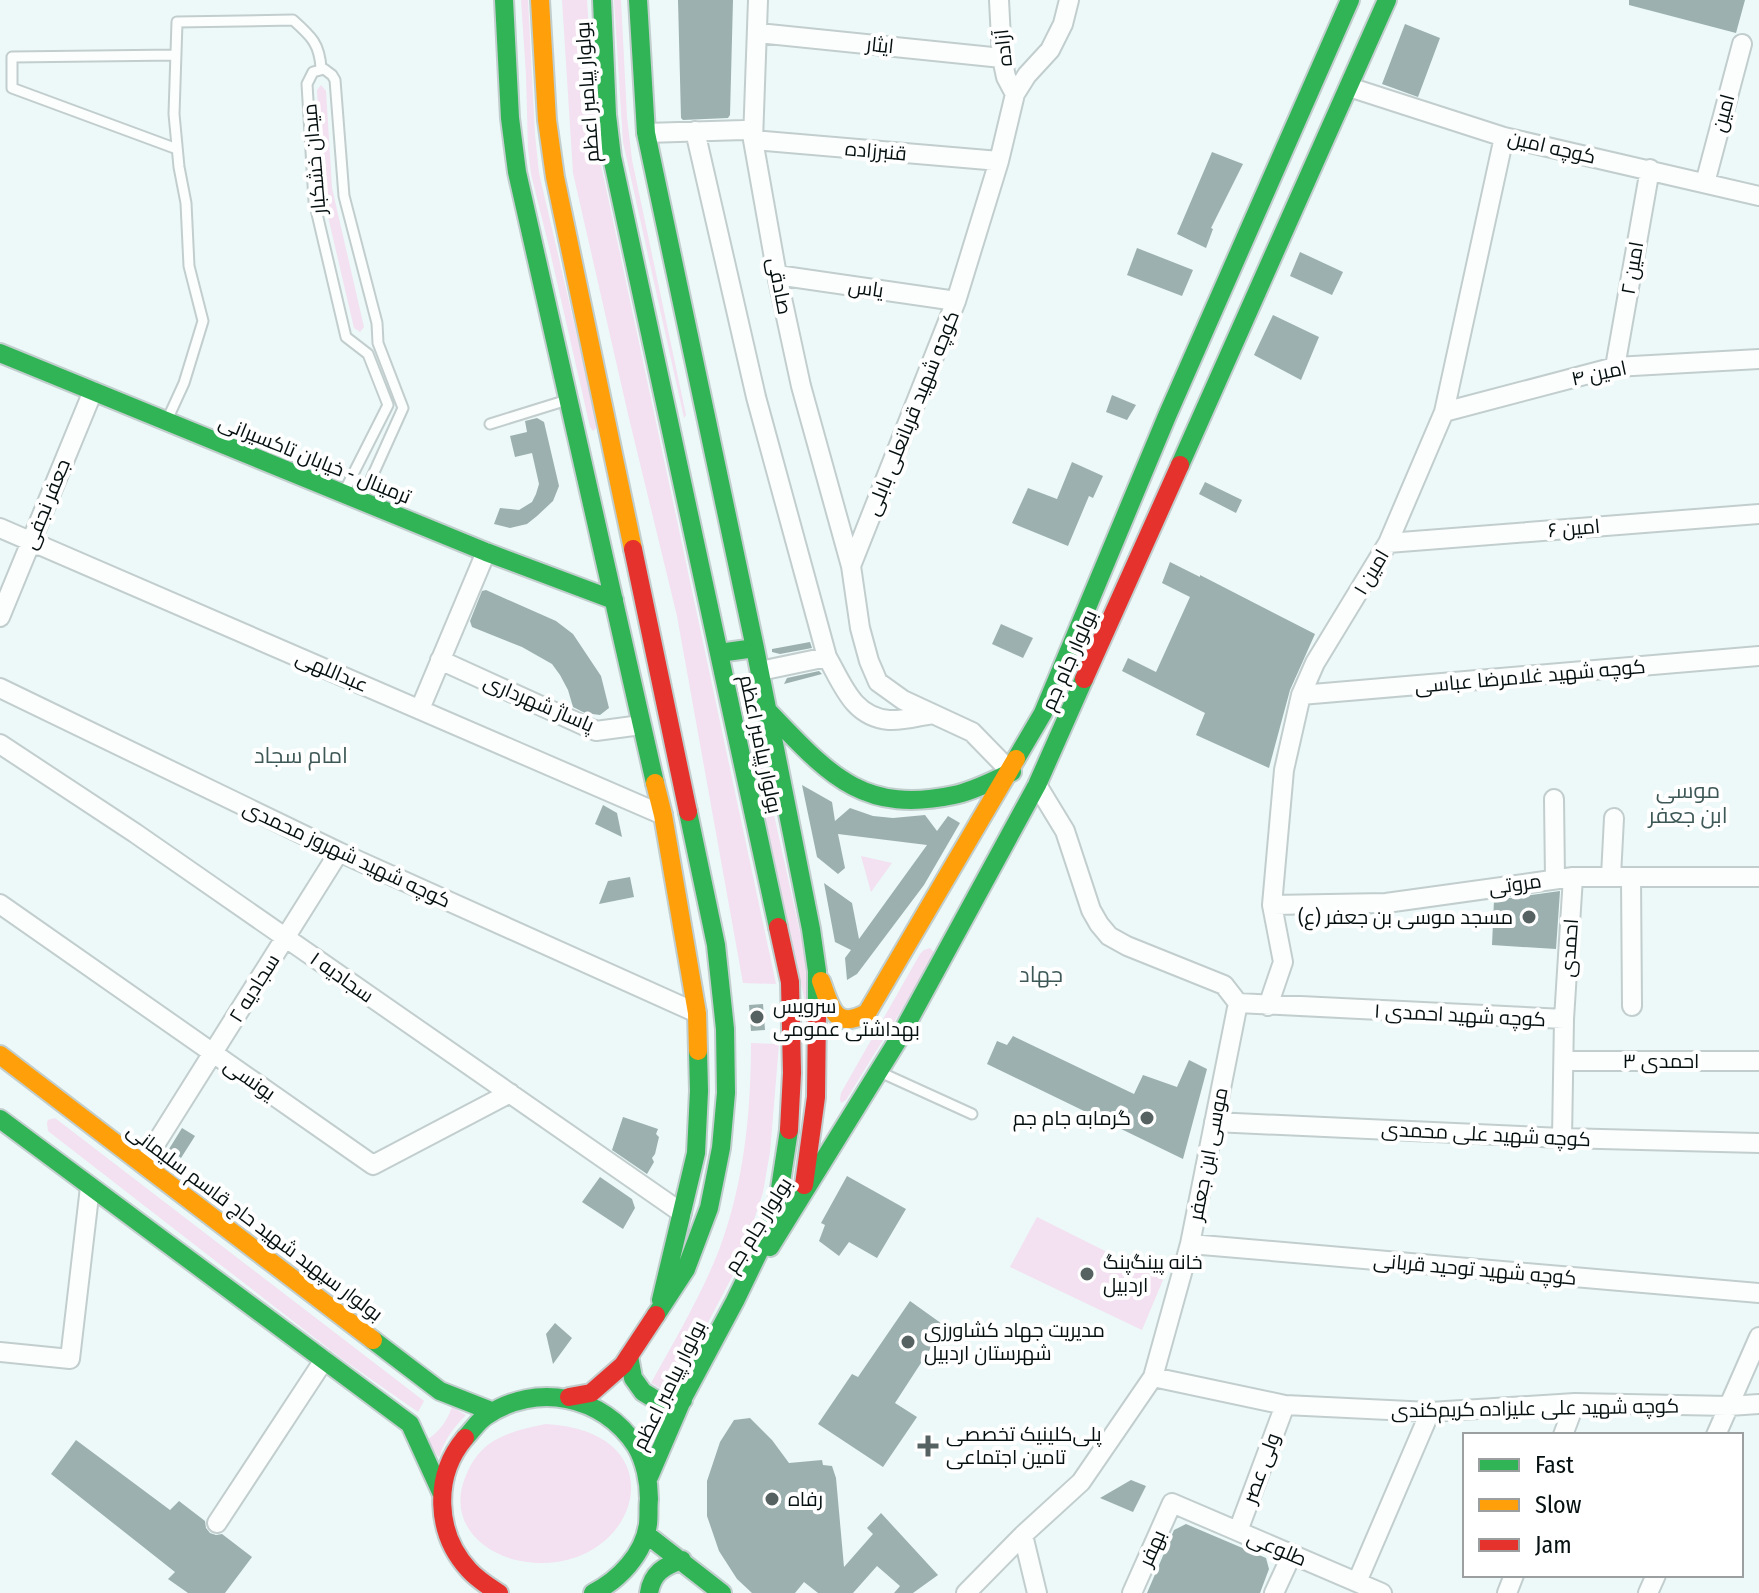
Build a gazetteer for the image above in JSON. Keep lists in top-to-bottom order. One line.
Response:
{"streets":{"main road":["بولوار پیامبر اعظم","ترمینال - خیابان تاکسیرانی","بولوار جام جم","بولوار سپهبد شهید حاج قاسم سلیمانی"],"street":["ایثار","آزاده","امین","کوچه امین","قنبرزاده","امین ۲","صادقی","یاس","امین ۴","کوچه شهید قربانعلی بابلی","جعفر نجفی","امین ۶","امین ۱","عبداللهی","کوچه شهید غلامرضا عباسی","پاساژ شهرداری","کوچه شهید شهروز محمدی","مروتی","احمدی","سجادیه ۱","سجادیه ۲","کوچه شهید احمدی ۱","احمدی ۳","یونسی","کوچه شهید علی محمدی","موسی ابن جعفر","کوچه شهید توحید قربانی","کوچه شهید علی علیزاده کریم‌کندی","ولی عصر","بهفر","طلوعی"],"lane":["میدان خشکبار"]},"crossings":[["ایثار","آزاده"],["ایثار","صادقی"],["آزاده","کوچه شهید قربانعلی بابلی"],["بولوار پیامبر اعظم","قنبرزاده"],["بولوار پیامبر اعظم","ترمینال - خیابان تاکسیرانی"],["بولوار پیامبر اعظم","بولوار جام جم"],["بولوار پیامبر اعظم","عبداللهی"],["بولوار پیامبر اعظم","پاساژ شهرداری"],["بولوار پیامبر اعظم","کوچه شهید شهروز محمدی"],["بولوار پیامبر اعظم","سجادیه ۱"],["امین","کوچه امین"],["کوچه امین","امین ۲"],["کوچه امین","امین ۱"],["کوچه امین","بولوار جام جم"],["قنبرزاده","صادقی"],["قنبرزاده","کوچه شهید قربانعلی بابلی"],["میدان خشکبار","ترمینال - خیابان تاکسیرانی"],["امین ۲","امین ۴"],["صادقی","یاس"],["صادقی","کوچه شهید قربانعلی بابلی"],["یاس","کوچه شهید قربانعلی بابلی"],["امین ۴","امین ۱"],["کوچه شهید قربانعلی بابلی","بولوار جام جم"],["ترمینال - خیابان تاکسیرانی","جعفر نجفی"],["جعفر نجفی","عبداللهی"],["امین ۶","امین ۱"],["امین ۱","کوچه شهید غلامرضا عباسی"],["امین ۱","مروتی"],["امین ۱","کوچه شهید احمدی ۱"],["کوچه شهید شهروز محمدی","سجادیه ۲"],["مروتی","احمدی"],["احمدی","کوچه شهید احمدی ۱"],["سجادیه ۱","سجادیه ۲"],["سجادیه ۱","یونسی"],["سجادیه ۲","یونسی"],["سجادیه ۲","بولوار سپهبد شهید حاج قاسم سلیمانی"],["کوچه شهید احمدی ۱","احمدی ۳"],["کوچه شهید احمدی ۱","کوچه شهید علی محمدی"],["کوچه شهید احمدی ۱","موسی ابن جعفر"],["کوچه شهید علی محمدی","موسی ابن جعفر"],["موسی ابن جعفر","کوچه شهید توحید قربانی"],["موسی ابن جعفر","کوچه شهید علی علیزاده کریم‌کندی"],["کوچه شهید علی علیزاده کریم‌کندی","ولی عصر"],["ولی عصر","طلوعی"],["بهفر","طلوعی"]],"districts":["امام سجاد","موسی ابن جعفر","جهاد"],"places":{"other":["مسجد موسی بن جعفر (ع)","سرویس بهداشتی عمومی","گرمابه جام جم","خانه پینگ‌پنگ اردبیل","مدیریت جهاد کشاورزی شهرستان اردبیل","رفاه"],"health":["پلی‌کلینیک تخصصی تامین اجتماعی"]},"legend":["Fast","Slow","Jam"]}
